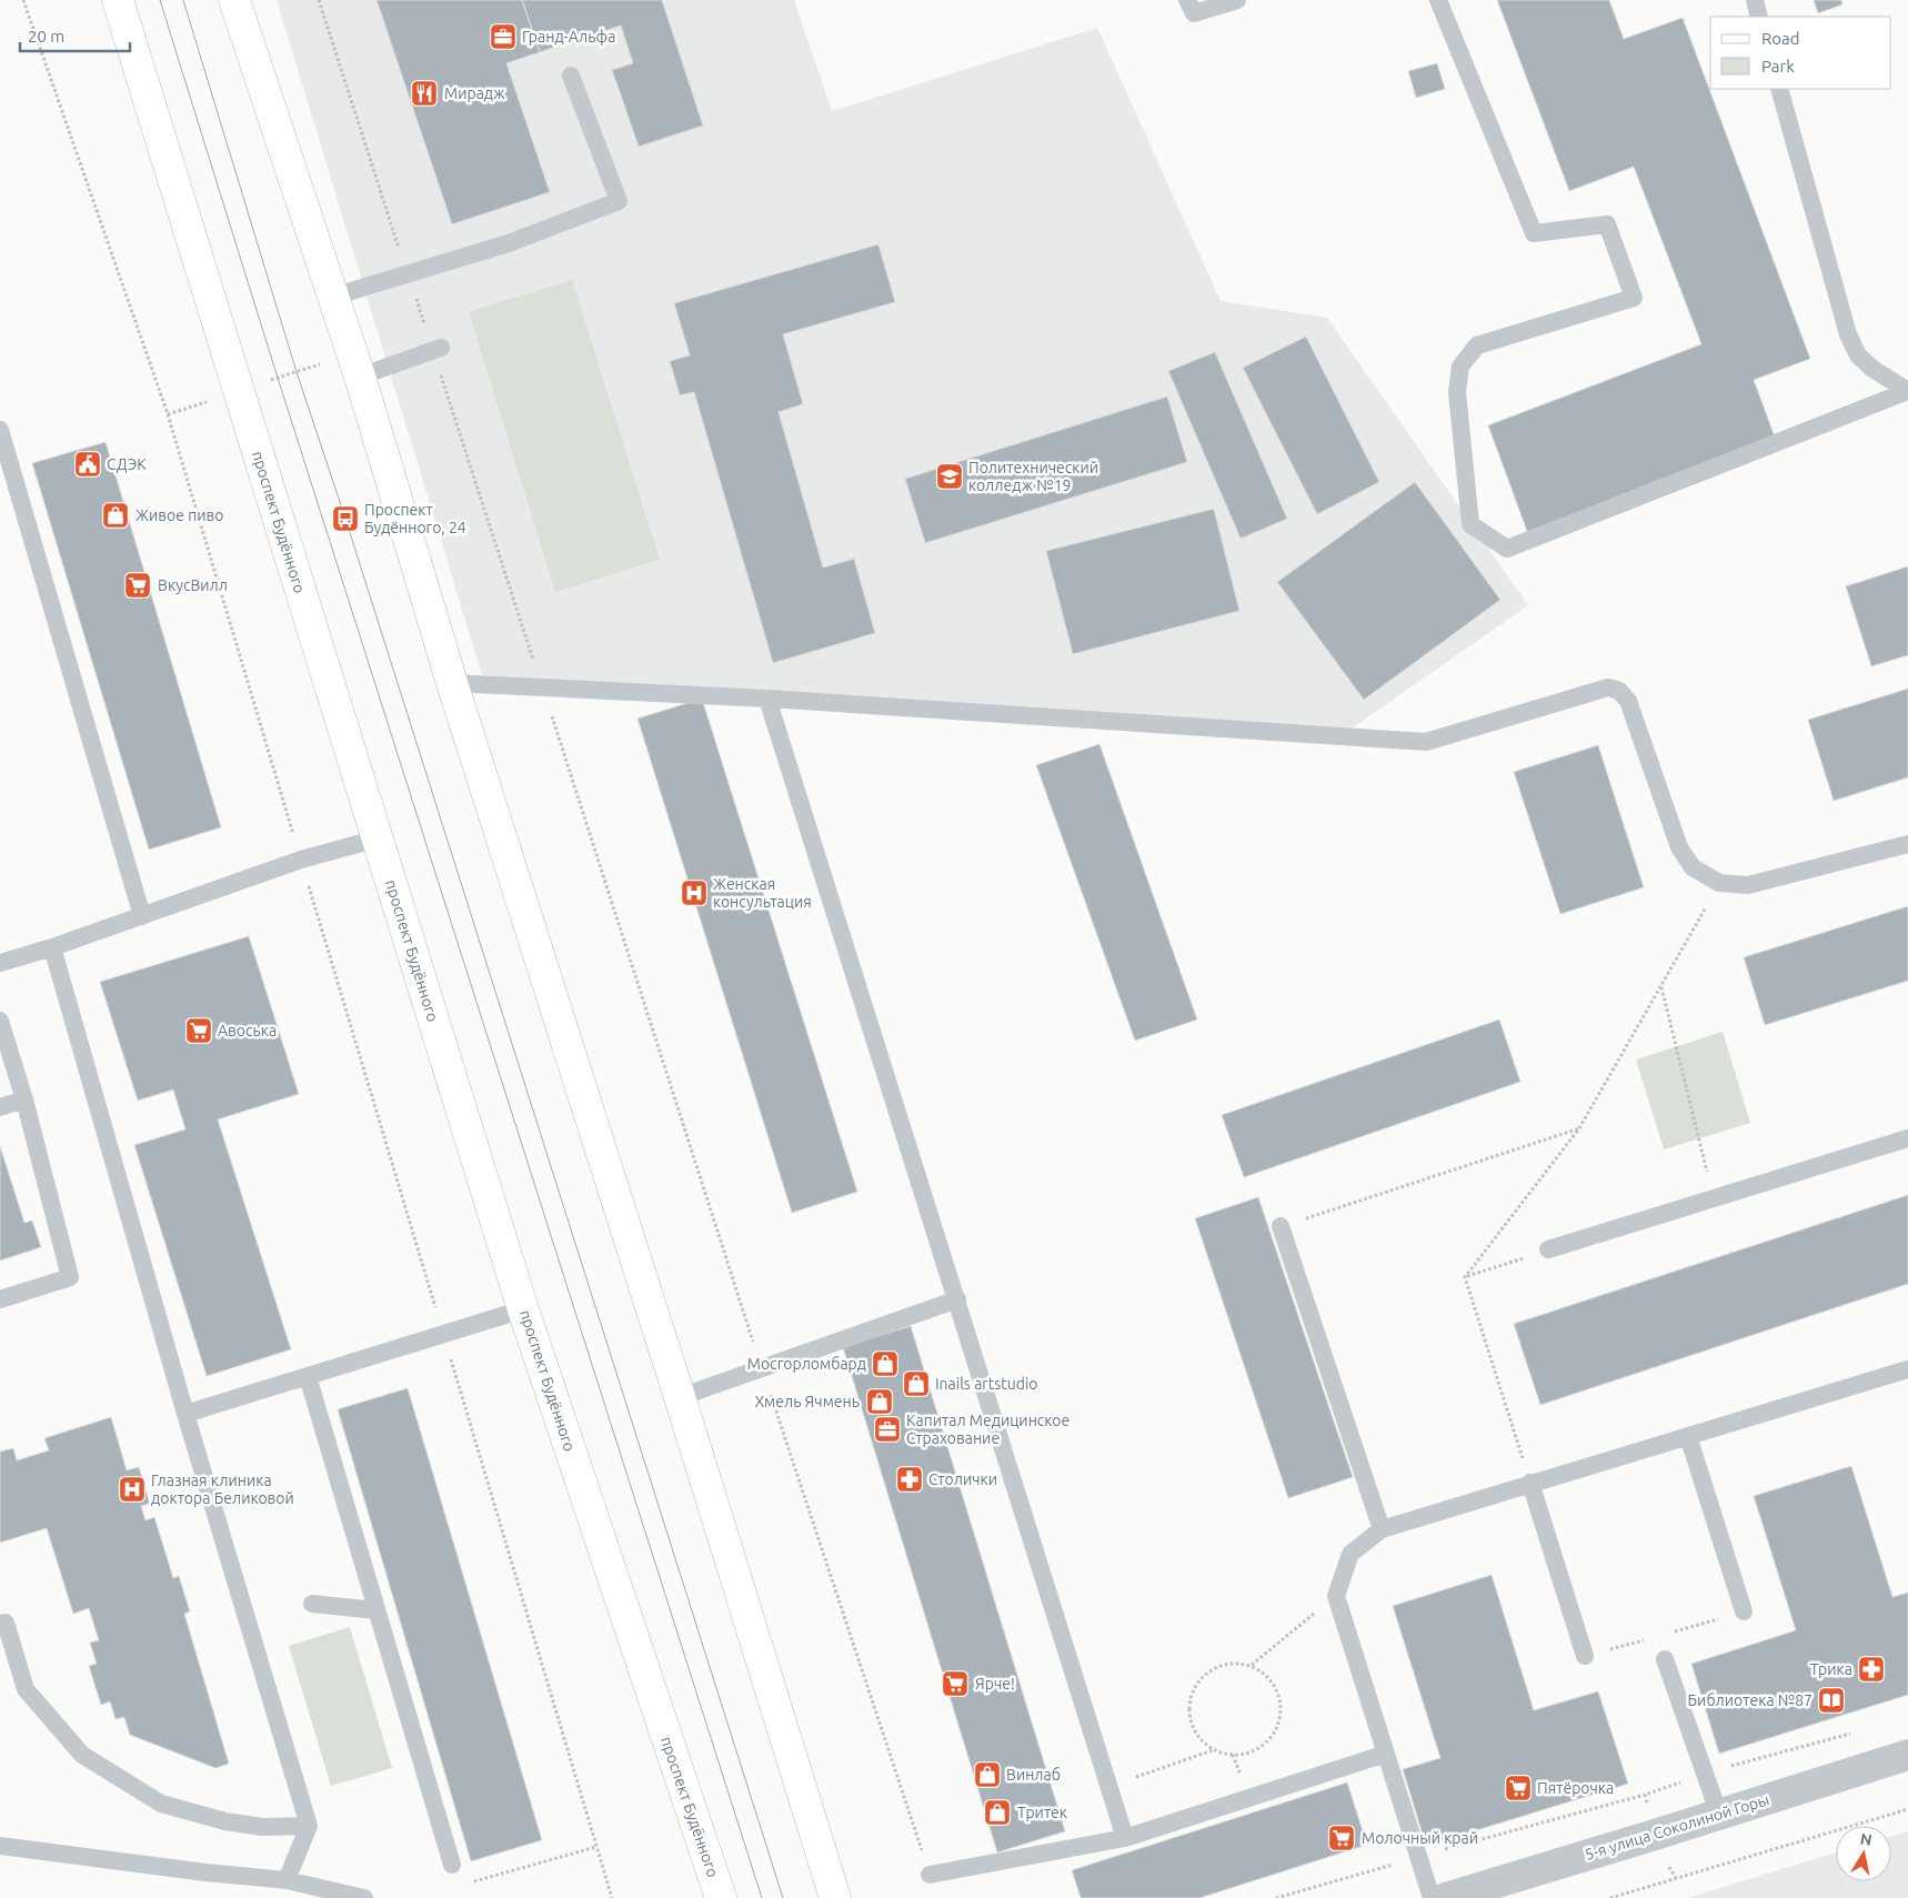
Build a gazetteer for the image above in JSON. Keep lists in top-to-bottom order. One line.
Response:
{"streets":{"main road":["проспект Будённого"],"street":["5-я улица Соколиной Горы"]},"places":{"office":["Гранд-Альфа","Капитал Медицинское Страхование"],"restaurant":["Мирадж"],"public building":["СДЭК"],"school or university":["Политехнический колледж №19"],"shop":["Живое пиво","Мосгорломбард","Inails artstudio","Хмель Ячмень","Винлаб","Тритек"],"bus stop":["Проспект Будённого, 24"],"supermarket":["ВкусВилл","Авоська","Ярче!","Пятёрочка","Молочный край"],"hospital":["Женская консультация","Глазная клиника доктора Беликовой"],"pharmacy":["Столички","Трика"],"library":["Библиотека №87"]},"legend":["Road","Park"],"scale_bar":"20 m","north":"top"}
